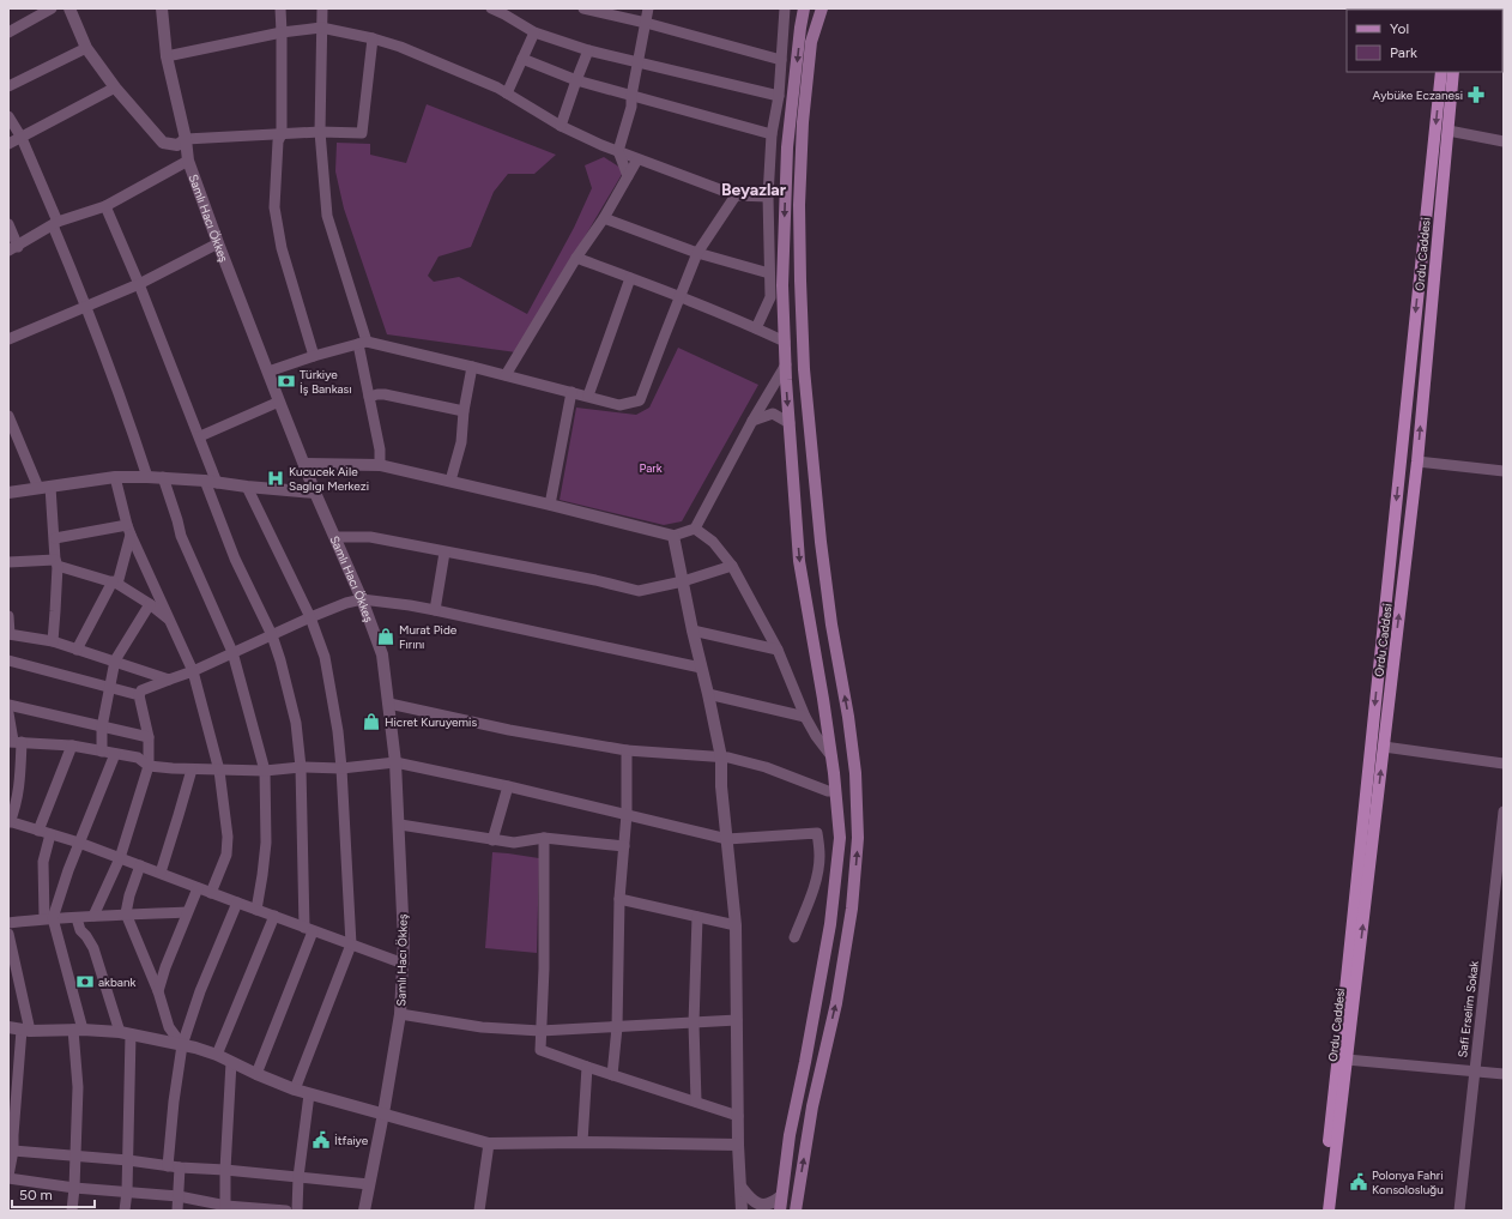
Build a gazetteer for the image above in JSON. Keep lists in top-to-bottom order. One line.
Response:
{"streets":{"main road":["Ordu Caddesi"],"street":["Samlı Hacı Ökkeş","Safi Erselim Sokak"]},"districts":["Beyazlar"],"parks":["Park"],"places":{"pharmacy":["Aybüke Eczanesi"],"bank":["Türkiye İş Bankası","akbank"],"hospital":["Kucucek Aile Saglıgı Merkezi"],"shop":["Murat Pide Fırını","Hicret Kuruyemis"],"public building":["İtfaiye","Polonya Fahri Konsolosluğu"]},"legend":["Yol","Park"],"scale_bar":"50 m"}
